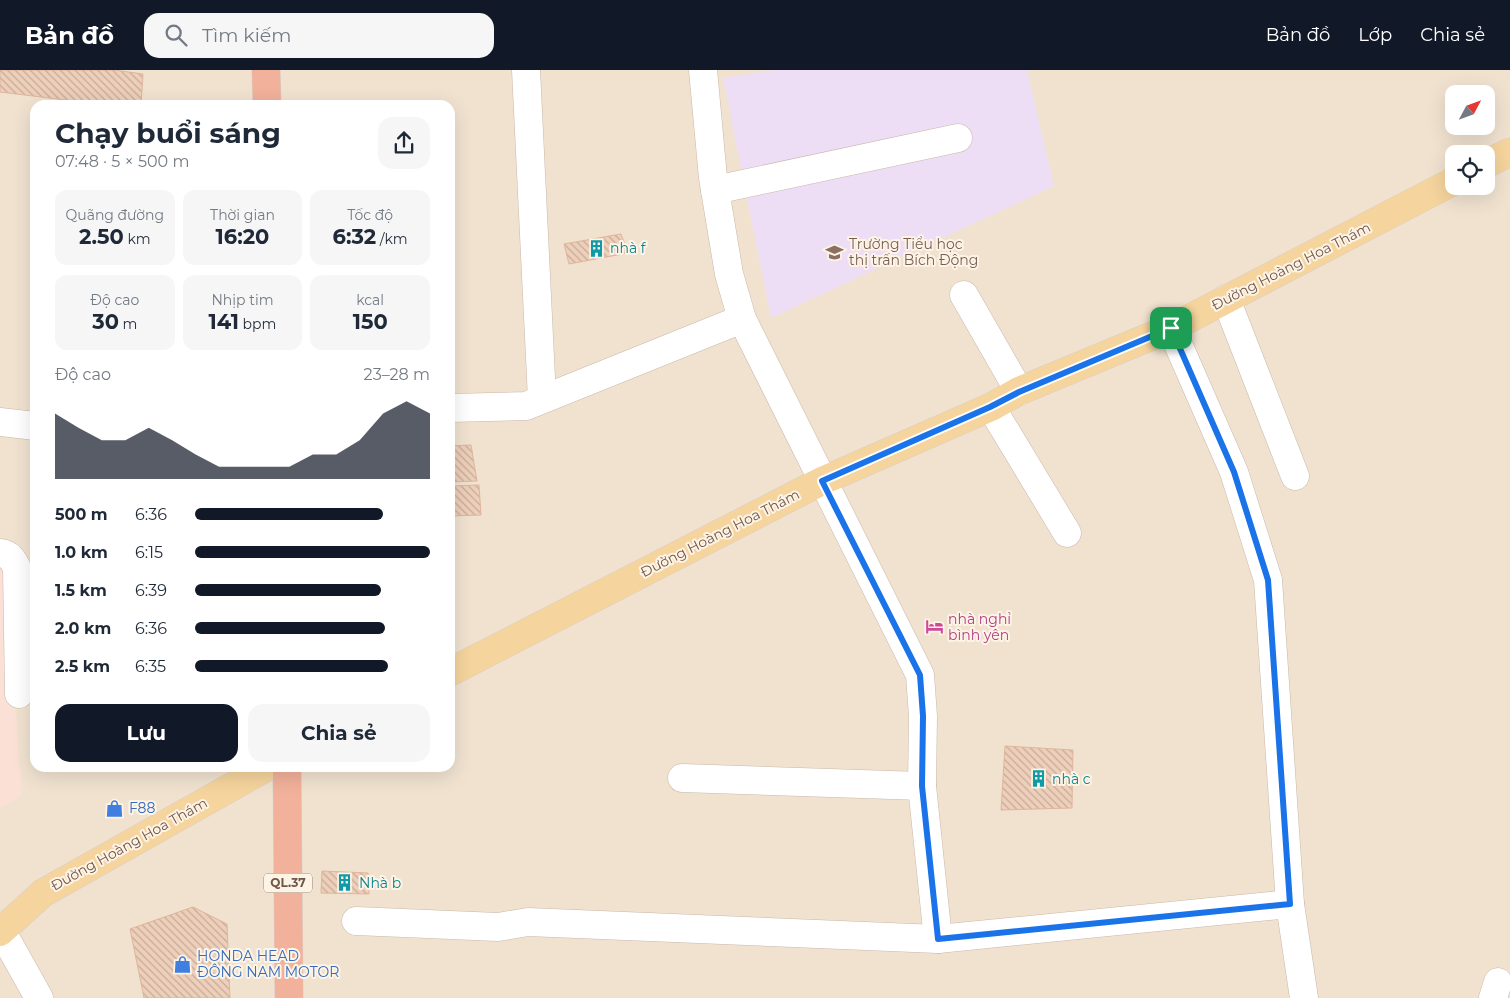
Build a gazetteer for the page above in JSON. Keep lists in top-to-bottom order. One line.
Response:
{"streets":{"highway":["QL.37"],"main road":["Đường Hoàng Hoa Thám"]},"places":{"building":["nhà f","nhà c","Nhà b"],"school or university":["Trường Tiểu học thị trấn Bích Động"],"hotel":["nhà nghỉ bình yên"],"shop":["F88","HONDA HEAD ĐÔNG NAM MOTOR"]},"north":"top right","page":{"header":"Bản đồ","search":"Tìm kiếm","nav":["Bản đồ","Lớp","Chia sẻ"],"heading":["Chạy buổi sáng","07:48 · 5 × 500 m"],"stats":[["Quãng đường","2.50 km"],["Thời gian","16:20"],["Tốc độ","6:32 /km"],["Độ cao","30 m"],["Nhịp tim","141 bpm"],["kcal","150"]],"chart":["Độ cao","23–28 m"],"list":[{"name":"500 m","note":"6:36"},{"name":"1.0 km","note":"6:15"},{"name":"1.5 km","note":"6:39"},{"name":"2.0 km","note":"6:36"},{"name":"2.5 km","note":"6:35"}],"buttons":["Lưu","Chia sẻ"]}}
